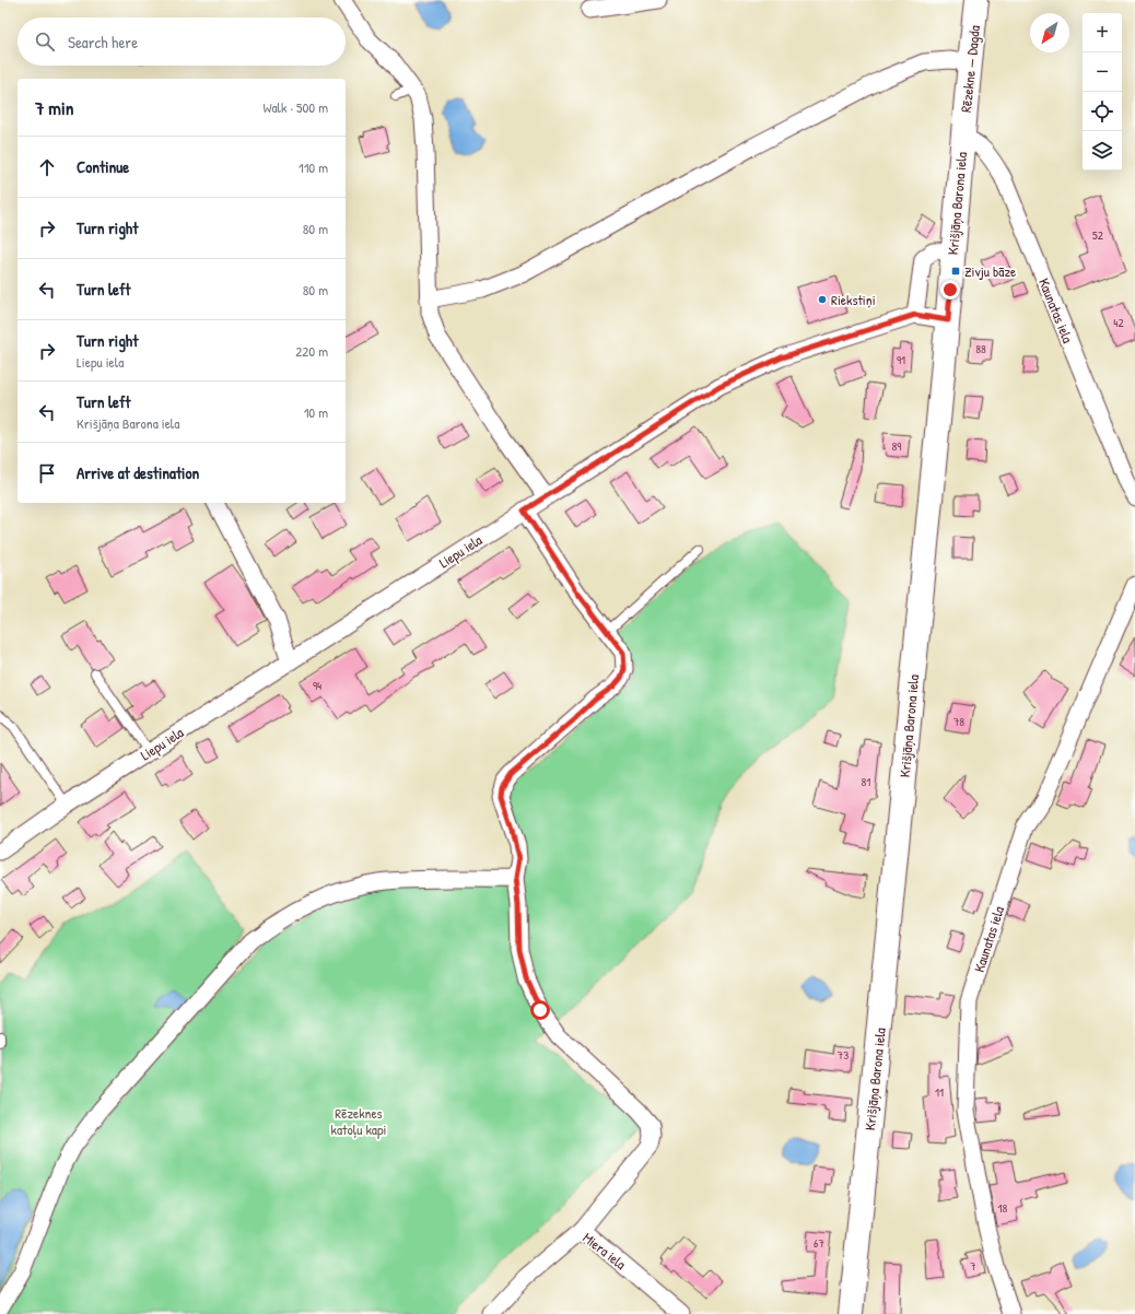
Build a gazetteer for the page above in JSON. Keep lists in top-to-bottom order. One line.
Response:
{"streets":{"main road":["Rēzekne — Dagda","Krišjāņa Barona iela"],"street":["Kaunatas iela","Liepu iela","Miera iela"]},"crossings":[["Rēzekne — Dagda","Krišjāņa Barona iela"],["Rēzekne — Dagda","Kaunatas iela"],["Krišjāņa Barona iela","Kaunatas iela"],["Krišjāņa Barona iela","Liepu iela"]],"parks":["Rēzeknes katoļu kapi"],"places":{"transit":["Zivju bāze"],"other":["Riekstiņi"]},"house_numbers":["52","42","88","91","89","94","78","81","73","11","18","67","7"],"north":"bottom left","page":{"map_buttons":["+","−"],"search":"Search here","heading":["7 min","Walk · 500 m"],"list":[["Continue","110 m"],["Turn right","80 m"],["Turn left","80 m"],["Turn right","Liepu iela","220 m"],["Turn left","Krišjāņa Barona iela","10 m"],"Arrive at destination"]}}
